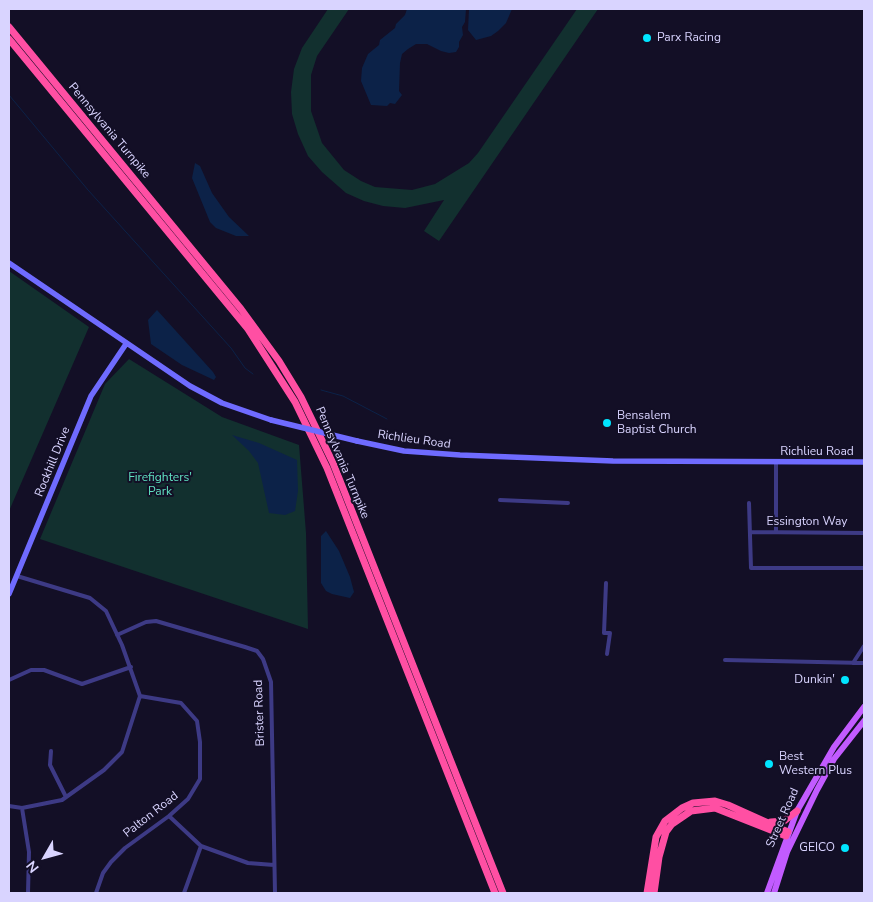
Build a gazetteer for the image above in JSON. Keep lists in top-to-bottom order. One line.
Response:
{"streets":{"highway":["Pennsylvania Turnpike"],"main road":["Richlieu Road","Rockhill Drive","Street Road"],"street":["Essington Way","Brister Road","Palton Road"]},"crossings":[["Richlieu Road","Rockhill Drive"]],"parks":["Firefighters' Park"],"places":["Parx Racing","Bensalem Baptist Church","Dunkin'","Best Western Plus","GEICO"],"north":"bottom left"}
